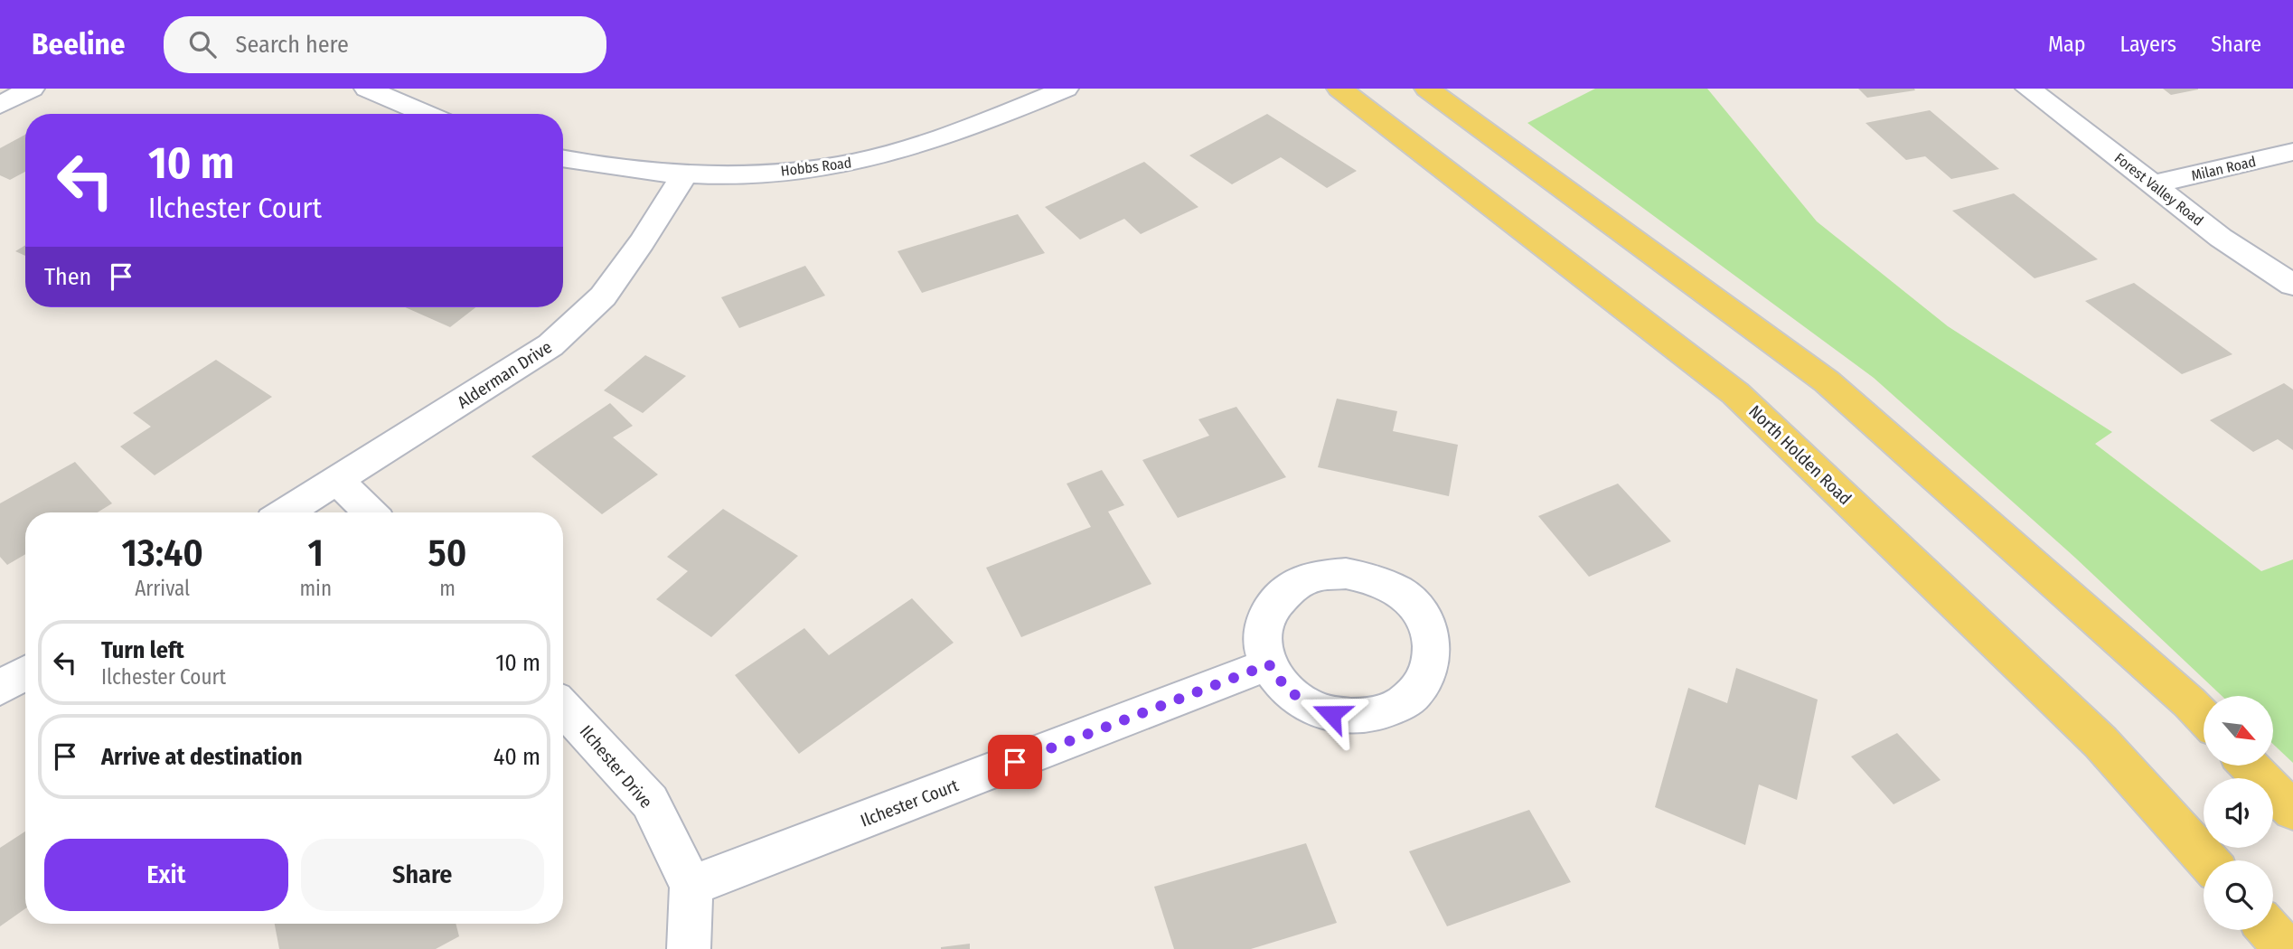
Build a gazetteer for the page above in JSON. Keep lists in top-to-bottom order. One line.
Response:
{"streets":{"main road":["North Holden Road"],"street":["Hobbs Road","Milan Road","Forest Valley Road","Alderman Drive","Ilchester Drive","Ilchester Court"]},"crossings":[["Hobbs Road","Alderman Drive"],["Milan Road","Forest Valley Road"],["Ilchester Drive","Ilchester Court"]],"north":"bottom right","page":{"header":"Beeline","search":"Search here","nav":["Map","Layers","Share"],"turn":["10 m","Ilchester Court"],"then":"Then","eta":["13:40","Arrival","1","min","50","m"],"list":[{"name":"Turn left","note":"Ilchester Court","value":"10 m"},{"name":"Arrive at destination","value":"40 m"}],"buttons":["Exit","Share"]}}
